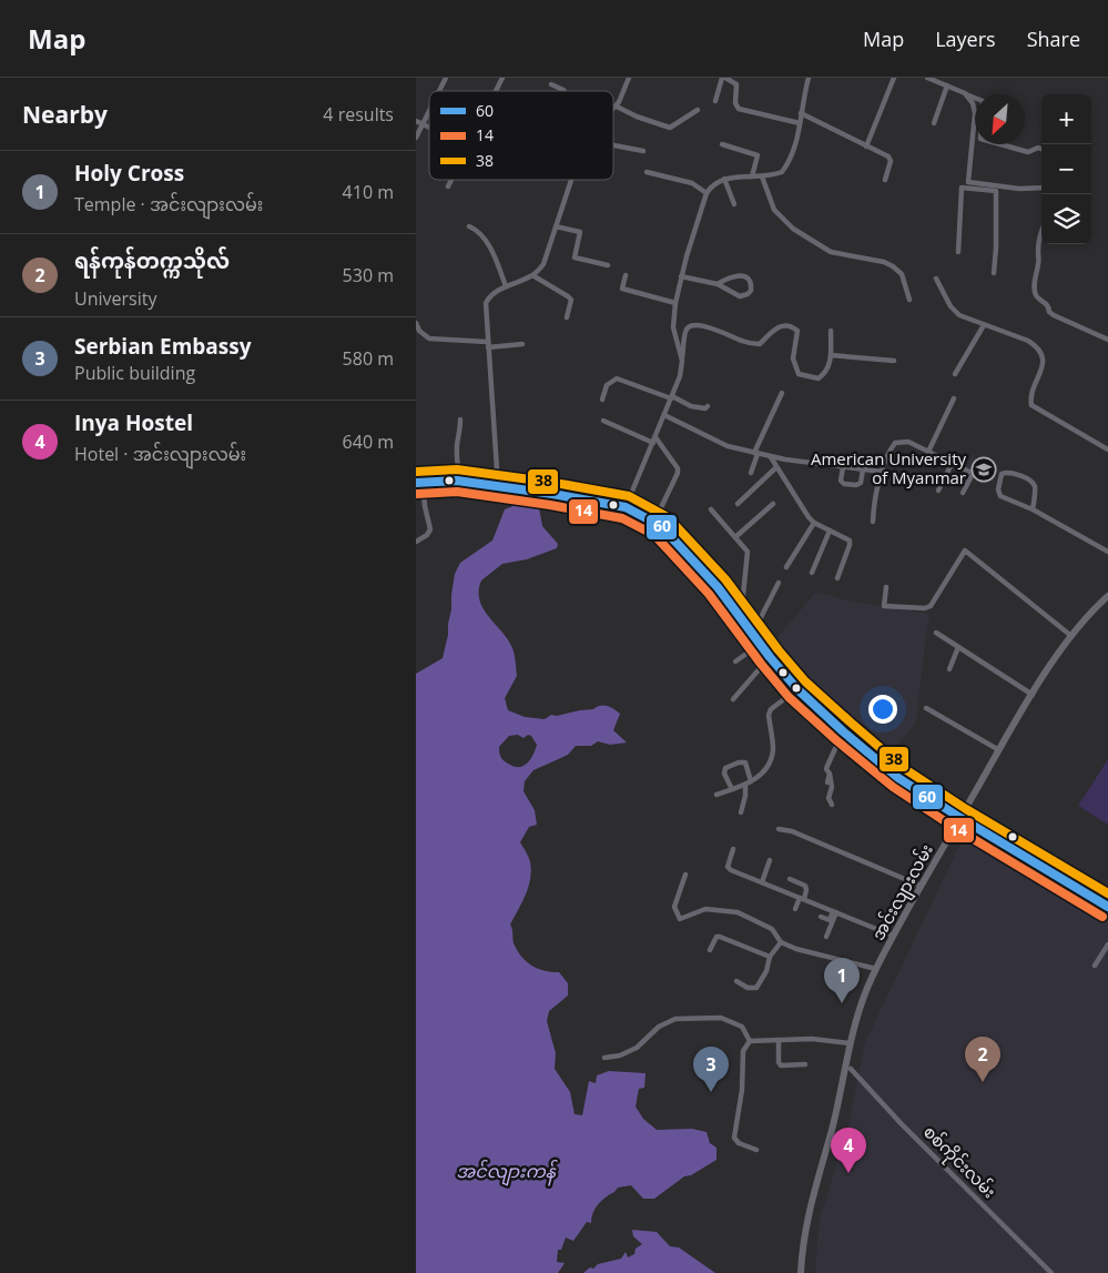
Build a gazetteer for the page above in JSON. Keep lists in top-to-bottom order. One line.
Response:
{"streets":{"main road":["အင်းလျားလမ်း"],"street":["စစ်ကိုင်းလမ်း"]},"water":["အင်လျားကန်"],"places":{"school or university":["American University of Myanmar"]},"lines":["transit line 38","transit line 60","transit line 14"],"legend":["60","14","38"],"north":"bottom left","page":{"header":"Map","nav":["Map","Layers","Share"],"heading":["Nearby","4 results"],"map_buttons":["+","−"],"list":[{"mark":"1","name":"Holy Cross","note":"Temple · အင်းလျားလမ်း","value":"410 m"},{"mark":"2","name":"ရန်ကုန်တက္ကသိုလ်","note":"University","value":"530 m"},{"mark":"3","name":"Serbian Embassy","note":"Public building","value":"580 m"},{"mark":"4","name":"Inya Hostel","note":"Hotel · အင်းလျားလမ်း","value":"640 m"}],"pins":["1","2","3","4"]}}
